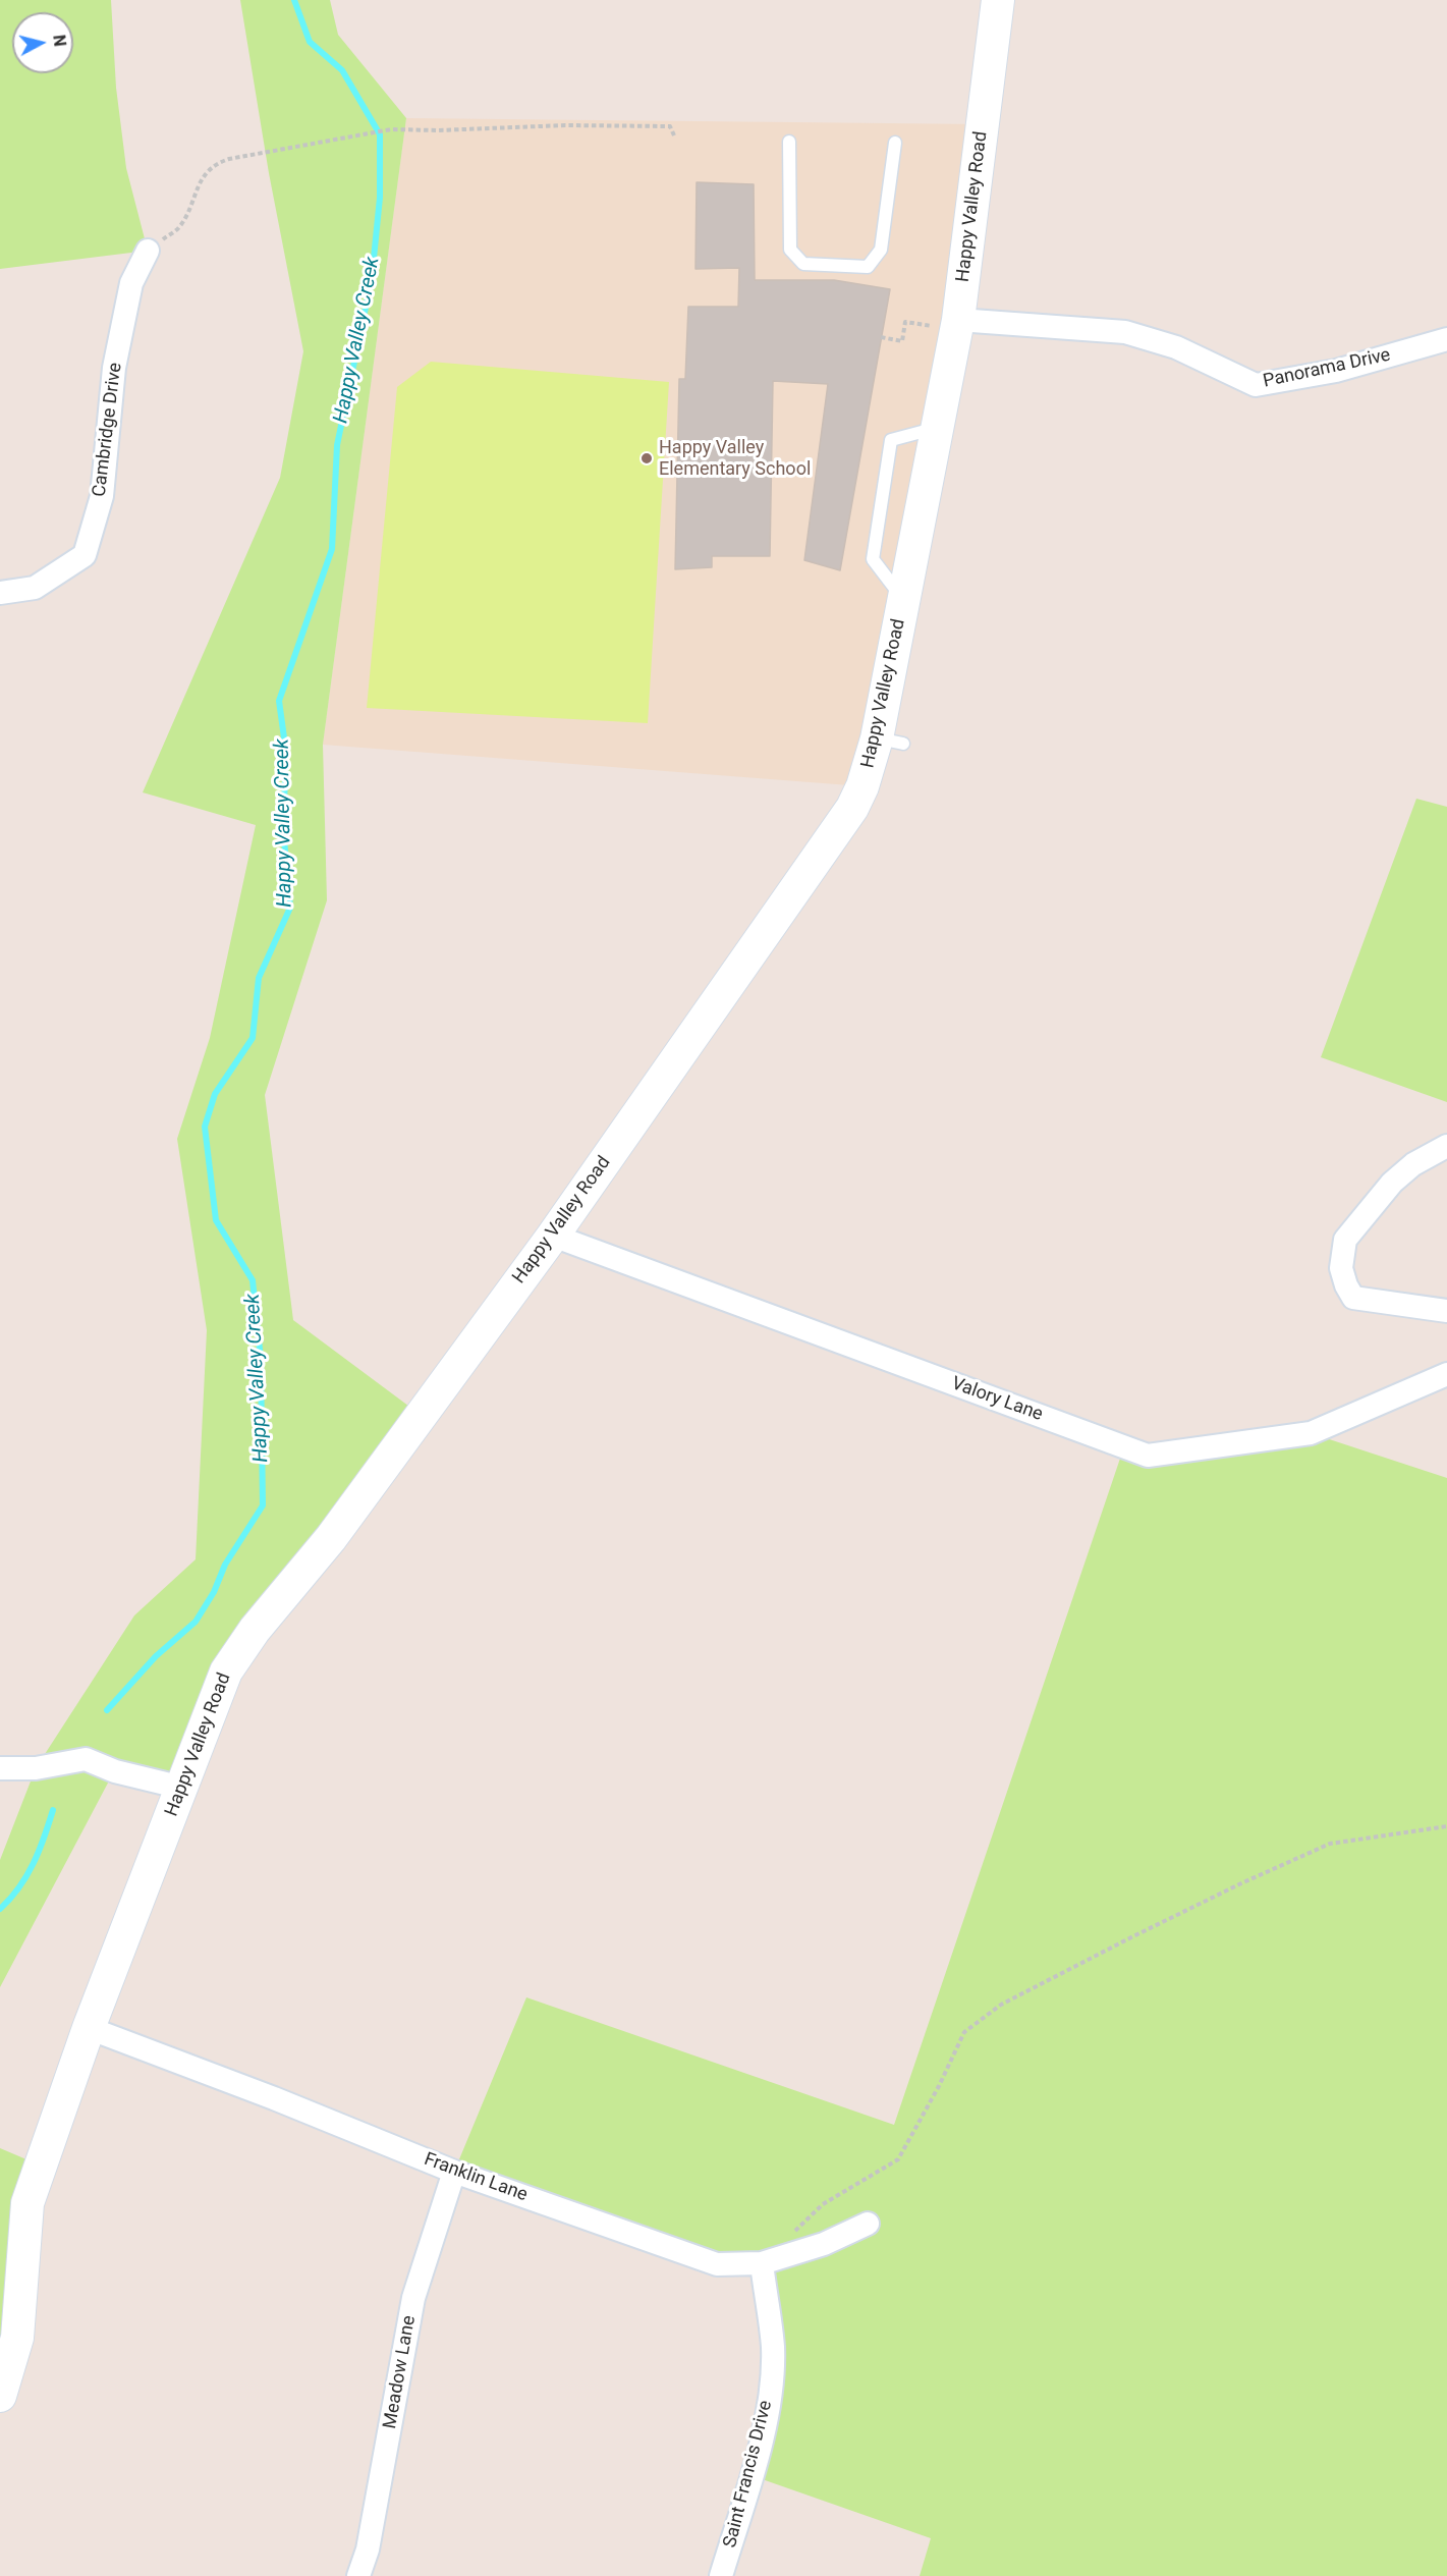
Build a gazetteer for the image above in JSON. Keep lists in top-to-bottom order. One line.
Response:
{"streets":{"street":["Happy Valley Road","Panorama Drive","Cambridge Drive","Valory Lane","Franklin Lane","Meadow Lane","Saint Francis Drive"]},"crossings":[["Happy Valley Road","Panorama Drive"],["Happy Valley Road","Valory Lane"],["Happy Valley Road","Franklin Lane"],["Franklin Lane","Meadow Lane"],["Franklin Lane","Saint Francis Drive"]],"water":["Happy Valley Creek"],"places":["Happy Valley Elementary School"],"north":"right"}
